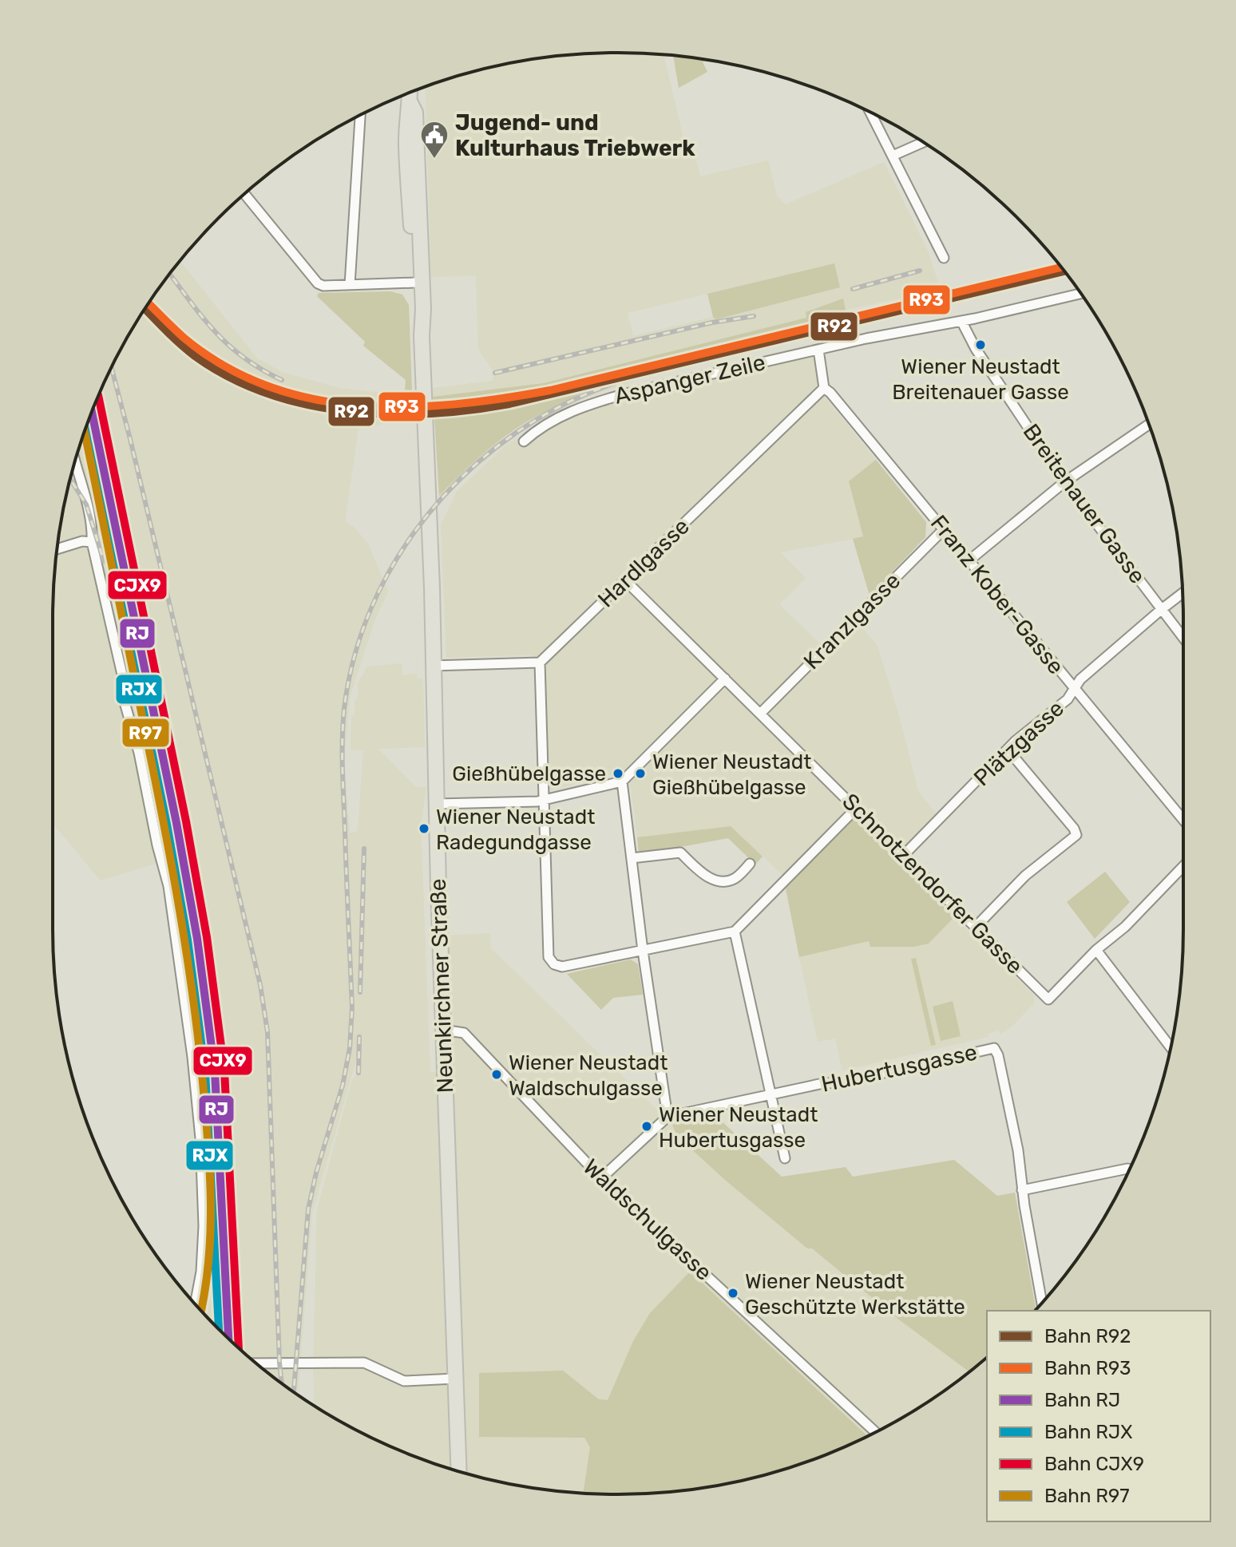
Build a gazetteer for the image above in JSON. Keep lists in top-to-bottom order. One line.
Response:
{"streets":{"main road":["Neunkirchner Straße"],"street":["Aspanger Zeile","Breitenauer Gasse","Hardlgasse","Franz Kober-Gasse","Kranzlgasse","Plätzgasse","Schnotzendorfer Gasse","Hubertusgasse","Waldschulgasse"]},"crossings":[["Aspanger Zeile","Breitenauer Gasse"],["Breitenauer Gasse","Plätzgasse"],["Hardlgasse","Franz Kober-Gasse"],["Hardlgasse","Schnotzendorfer Gasse"],["Franz Kober-Gasse","Kranzlgasse"],["Franz Kober-Gasse","Plätzgasse"],["Kranzlgasse","Schnotzendorfer Gasse"],["Plätzgasse","Schnotzendorfer Gasse"],["Neunkirchner Straße","Waldschulgasse"]],"places":{"public building":["Jugend- und Kulturhaus Triebwerk"],"other":["Wiener Neustadt Breitenauer Gasse","Gießhübelgasse","Wiener Neustadt Gießhübelgasse","Wiener Neustadt Radegundgasse","Wiener Neustadt Waldschulgasse","Wiener Neustadt Hubertusgasse","Wiener Neustadt Geschützte Werkstätte"]},"lines":["rail line R93","rail line R92","rail line CJX9","rail line RJ","rail line RJX","rail line R97"],"legend":["Bahn R92","Bahn R93","Bahn RJ","Bahn RJX","Bahn CJX9","Bahn R97"]}
